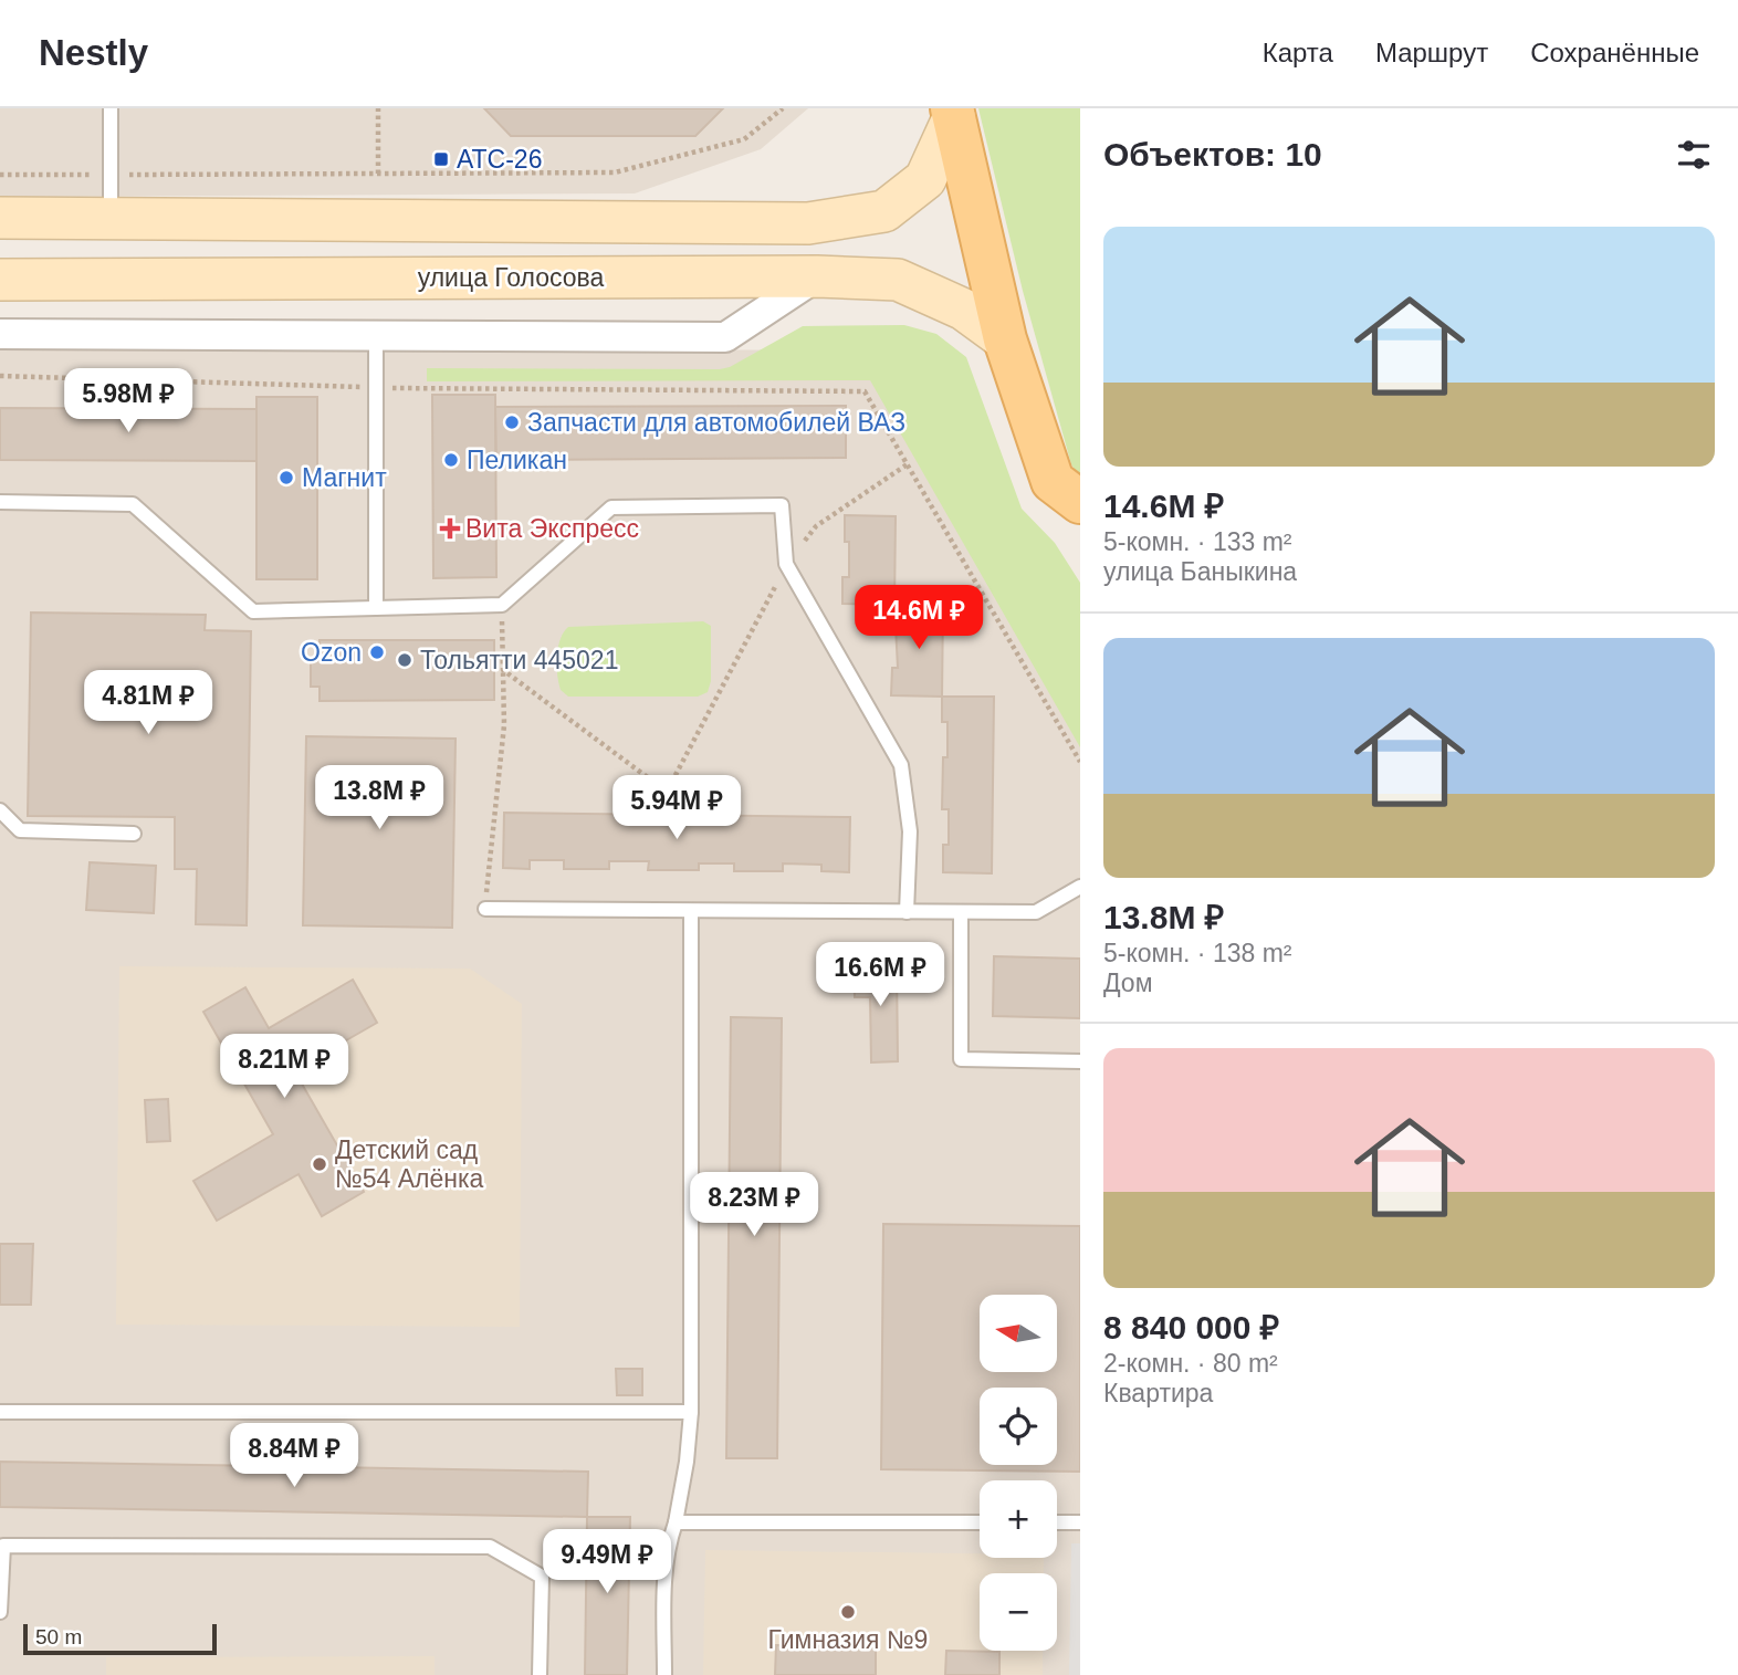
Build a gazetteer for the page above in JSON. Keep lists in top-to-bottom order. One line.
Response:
{"streets":{"main road":["улица Голосова"]},"places":{"transit":["АТС-26"],"other":["Запчасти для автомобилей ВАЗ","Пеликан","Магнит","Ozon","Тольятти 445021","Детский сад №54 Алёнка","Гимназия №9"],"health":["Вита Экспресс"]},"scale_bar":"50 m","north":"left","page":{"header":"Nestly","nav":["Карта","Маршрут","Сохранённые"],"heading":"Объектов: 10","list":[{"name":"14.6M ₽","note":"5-комн. · 133 m² · улица Баныкина"},{"name":"13.8M ₽","note":"5-комн. · 138 m² · Дом"},{"name":"8 840 000 ₽","note":"2-комн. · 80 m² · Квартира"}],"price":["5.98M ₽","14.6M ₽","4.81M ₽","13.8M ₽","5.94M ₽","16.6M ₽","8.21M ₽","8.23M ₽","8.84M ₽","9.49M ₽"],"map_buttons":["+","−"],"scale":"50 m"}}
